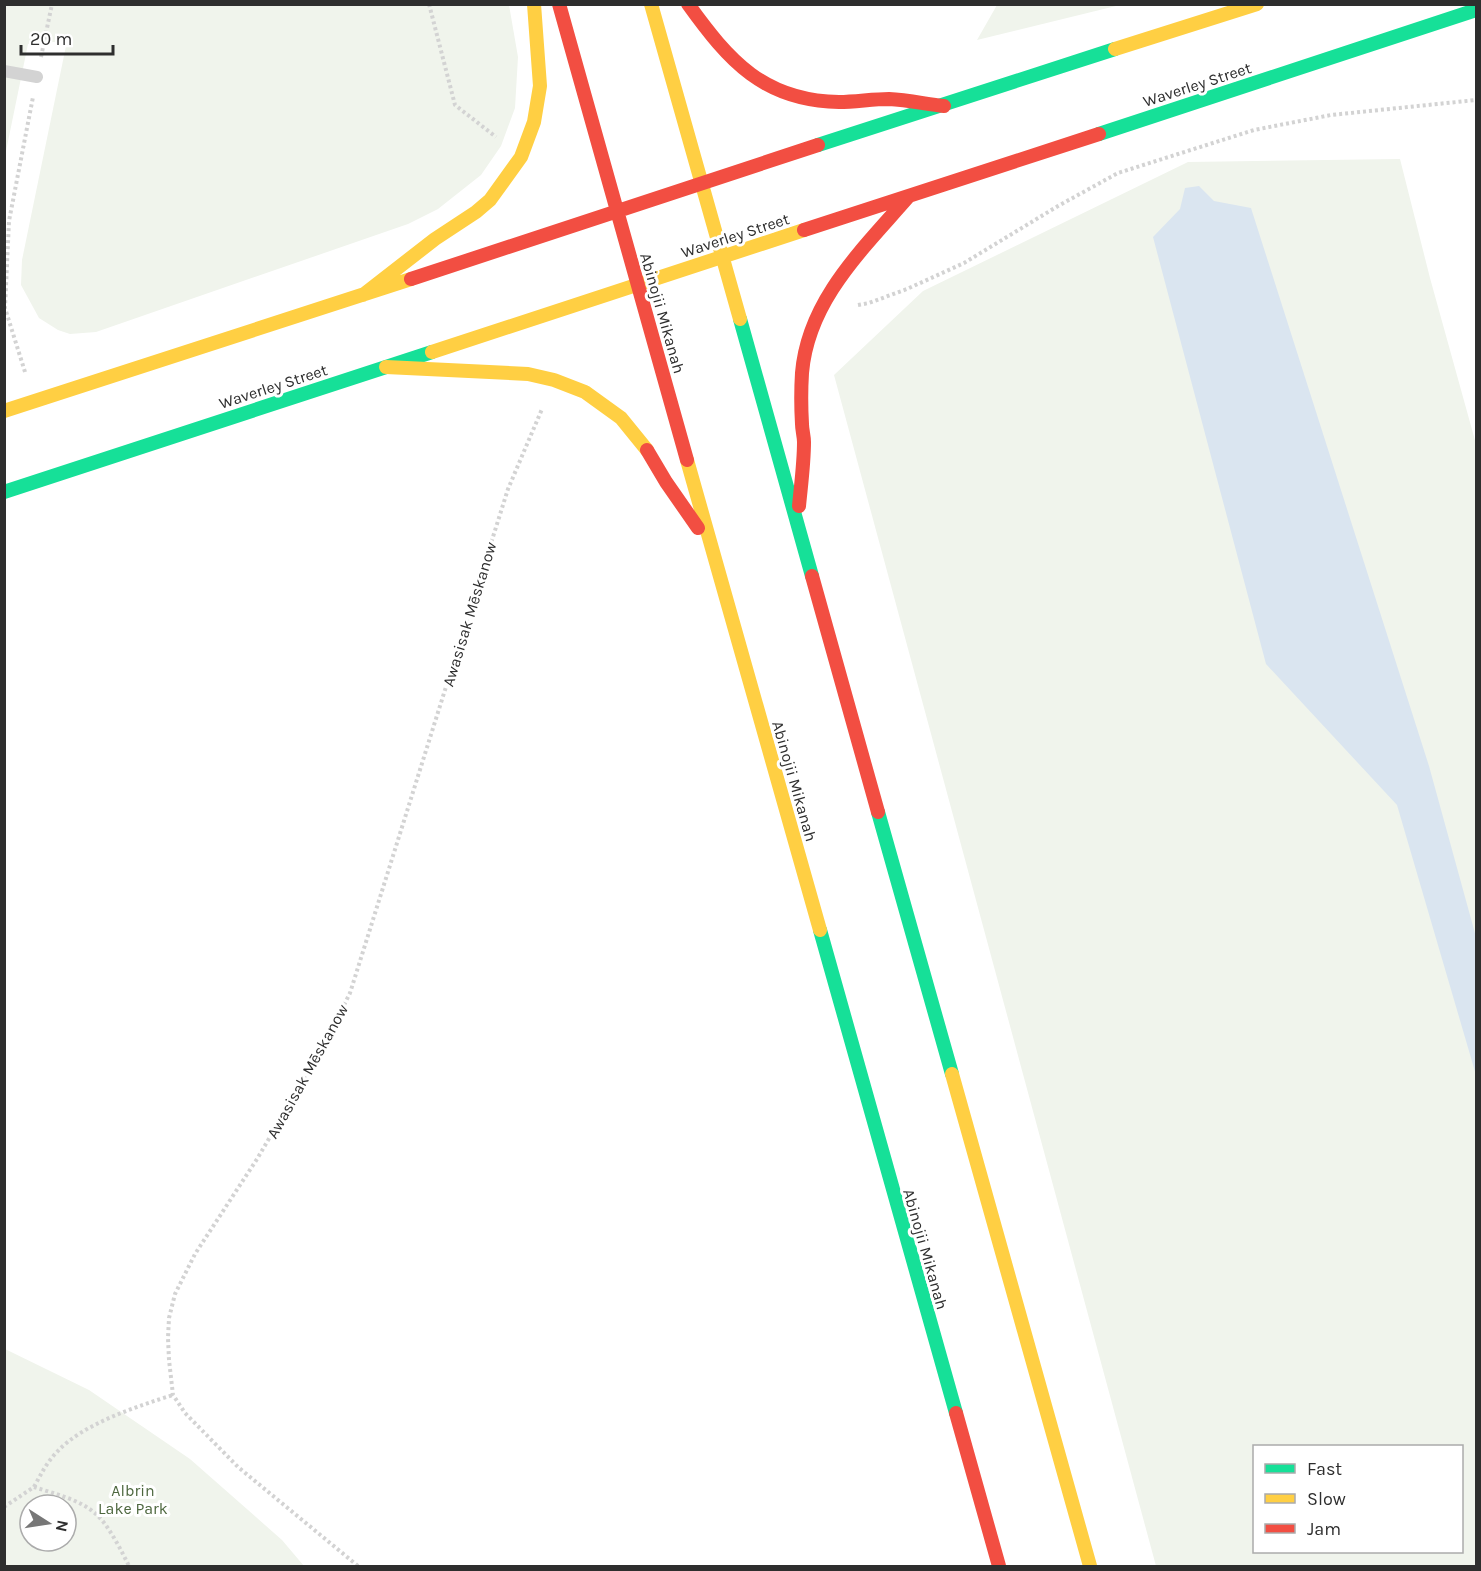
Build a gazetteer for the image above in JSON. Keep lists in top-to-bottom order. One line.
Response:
{"streets":{"main road":["Waverley Street","Abinojii Mikanah"],"path":["Awasisak Mēskanow"]},"crossings":[["Waverley Street","Abinojii Mikanah"]],"parks":["Albrin Lake Park"],"legend":["Fast","Slow","Jam"],"scale_bar":"20 m","north":"right"}
